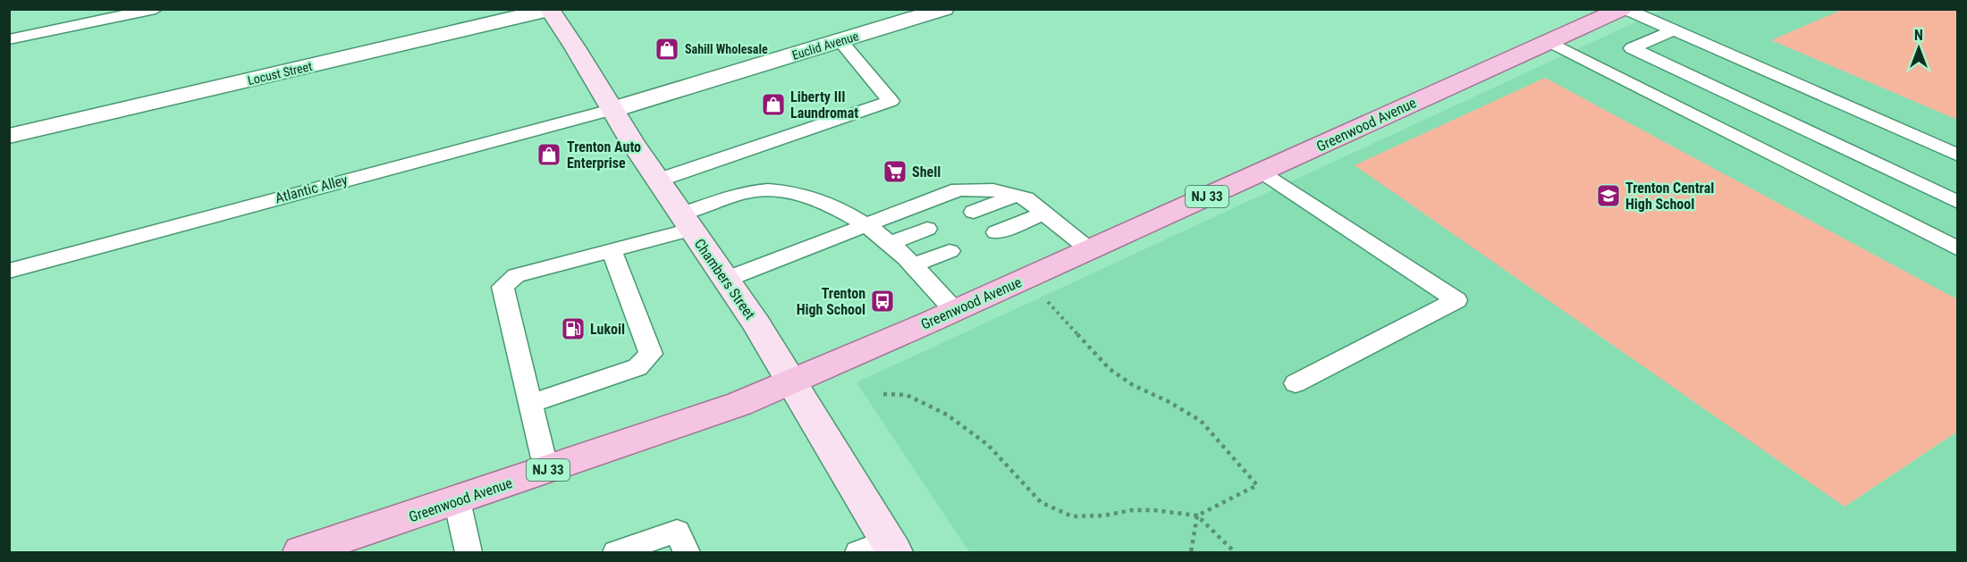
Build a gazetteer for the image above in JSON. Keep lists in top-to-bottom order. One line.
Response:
{"streets":{"main road":["Greenwood Avenue","NJ 33"],"street":["Euclid Avenue","Locust Street","Chambers Street"],"lane":["Atlantic Alley"]},"crossings":[["Euclid Avenue","Atlantic Alley"],["Euclid Avenue","Chambers Street"],["Locust Street","Chambers Street"],["Greenwood Avenue","Chambers Street"],["Atlantic Alley","Chambers Street"]],"places":{"shop":["Sahill Wholesale","Liberty III Laundromat","Trenton Auto Enterprise"],"supermarket":["Shell"],"school or university":["Trenton Central High School"],"bus stop":["Trenton High School"],"fuel station":["Lukoil"]},"north":"top"}
